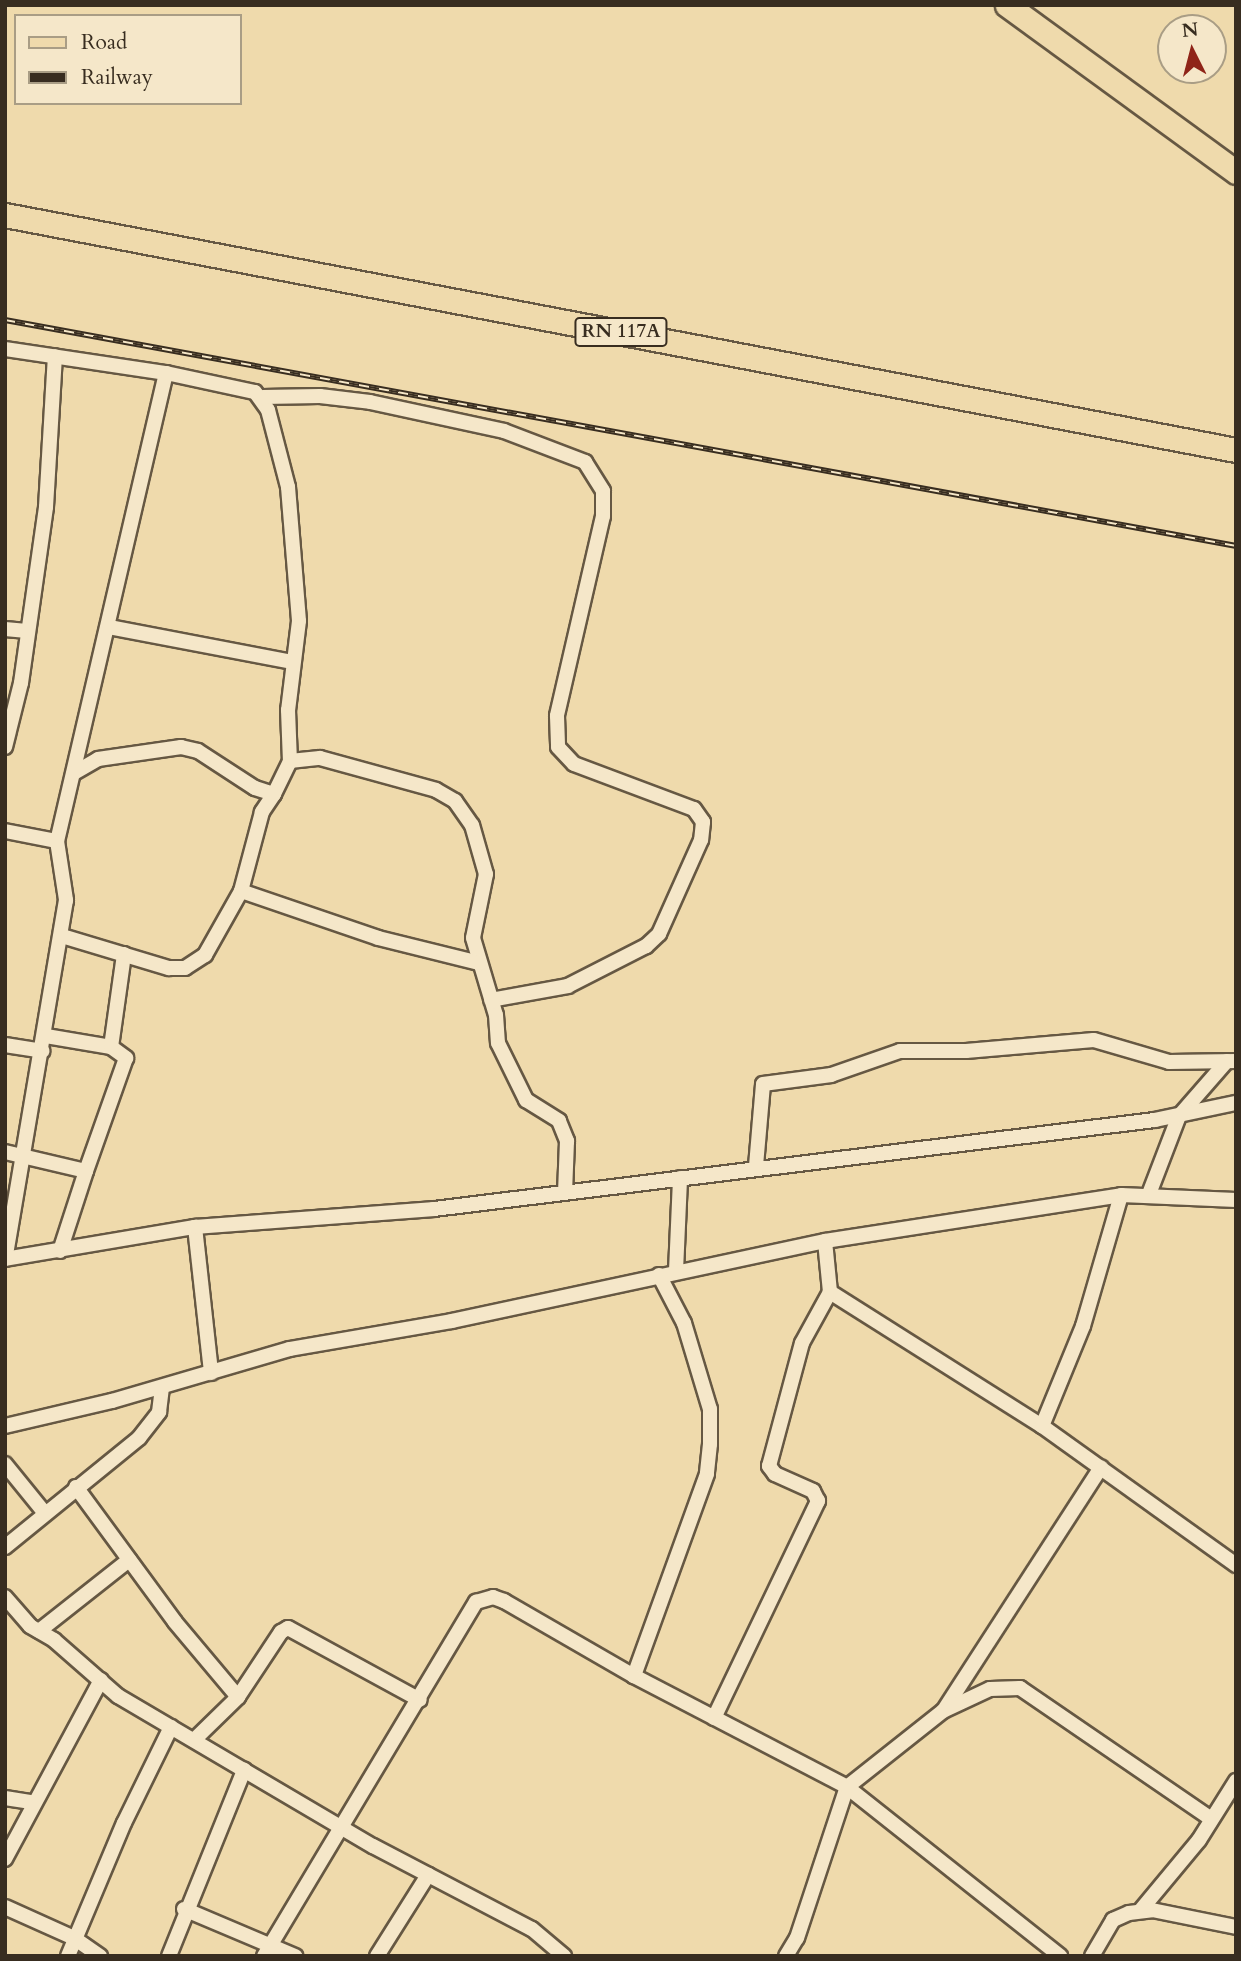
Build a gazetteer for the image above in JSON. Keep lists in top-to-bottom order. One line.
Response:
{"streets":{"main road":["RN 117A"]},"legend":["Road","Railway"],"north":"top"}
